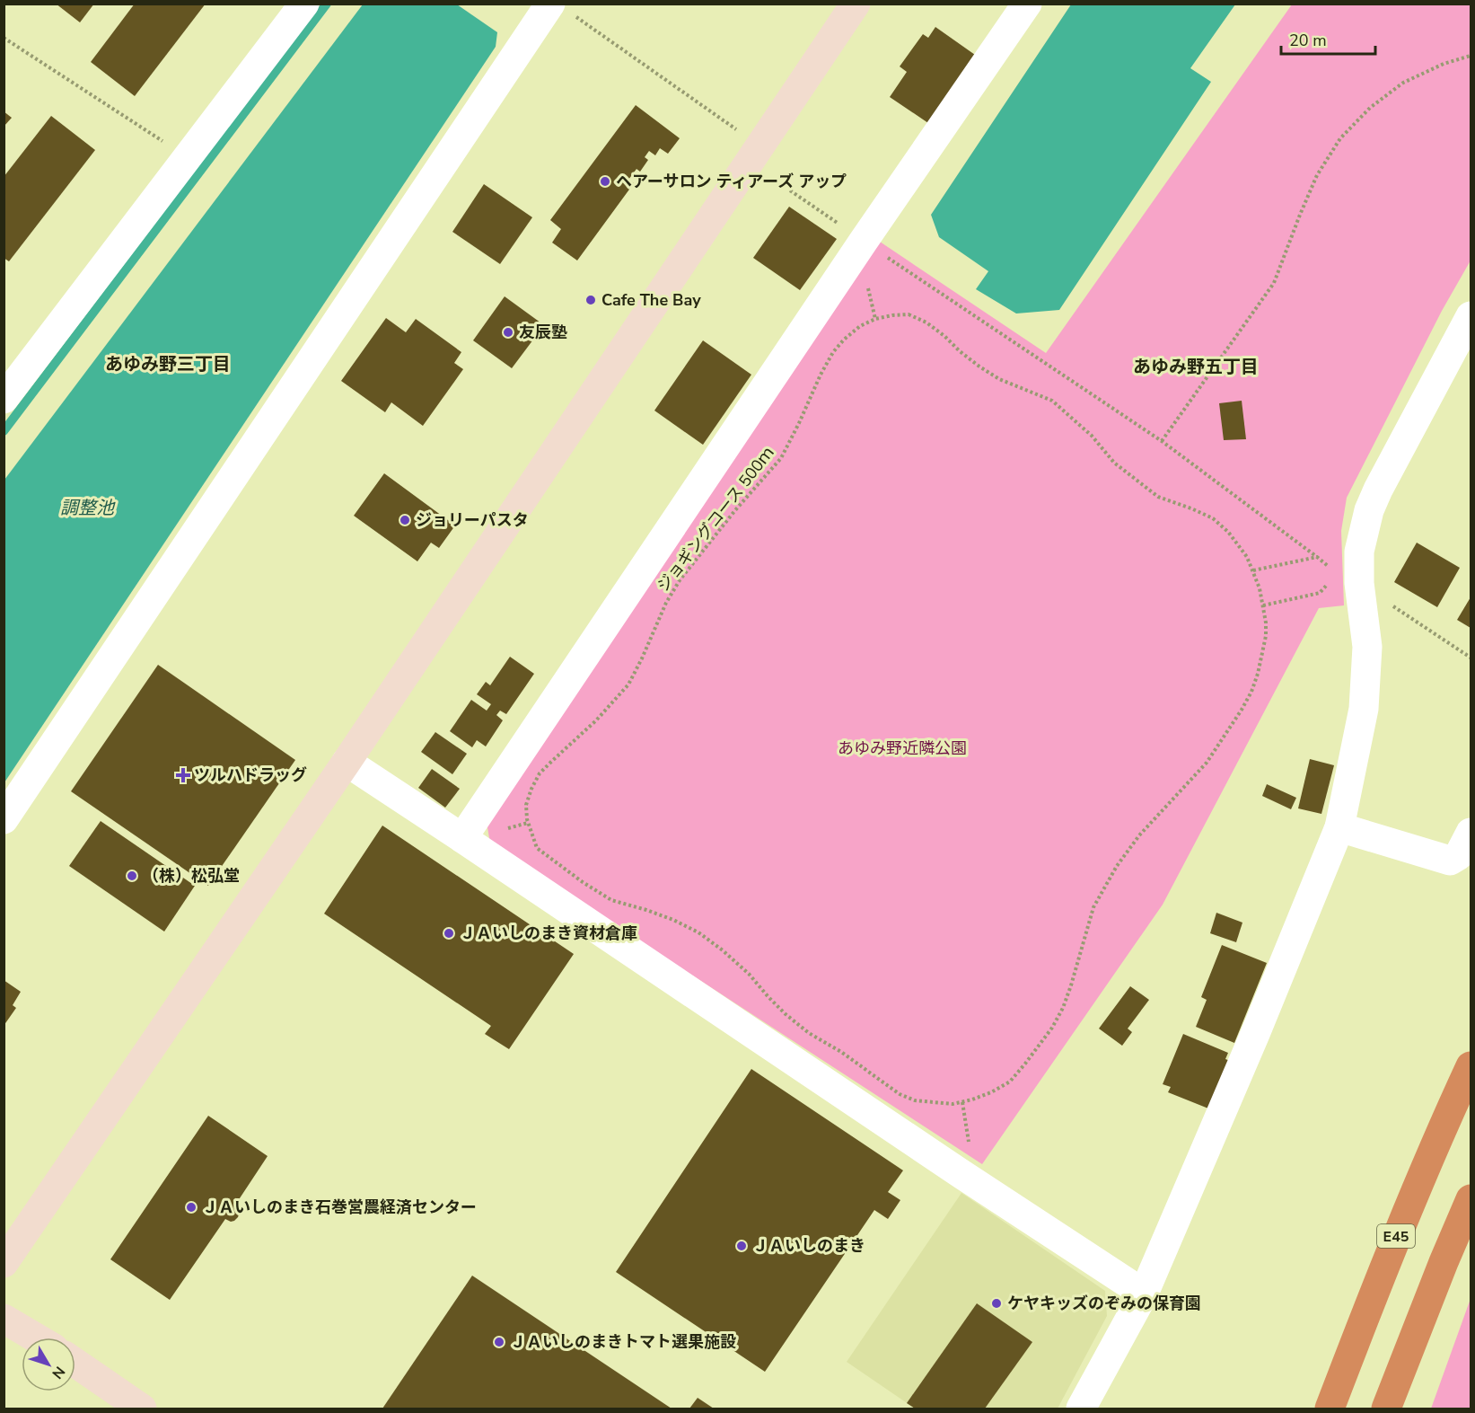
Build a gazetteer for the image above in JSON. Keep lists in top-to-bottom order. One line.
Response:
{"streets":{"highway":["E45"],"path":["ジョギングコース 500ｍ"]},"districts":["あゆみ野三丁目","あゆみ野五丁目"],"water":["調整池"],"parks":["あゆみ野近隣公園"],"places":{"other":["ヘアーサロン ティアーズ アップ","Cafe The Bay","友辰塾","ジョリーパスタ","（株）松弘堂","ＪＡいしのまき資材倉庫","ＪＡいしのまき石巻営農経済センター","ＪＡいしのまき","ケヤキッズのぞみの保育園","ＪＡいしのまきトマト選果施設"],"health":["ツルハドラッグ"]},"scale_bar":"20 m","north":"bottom right"}
